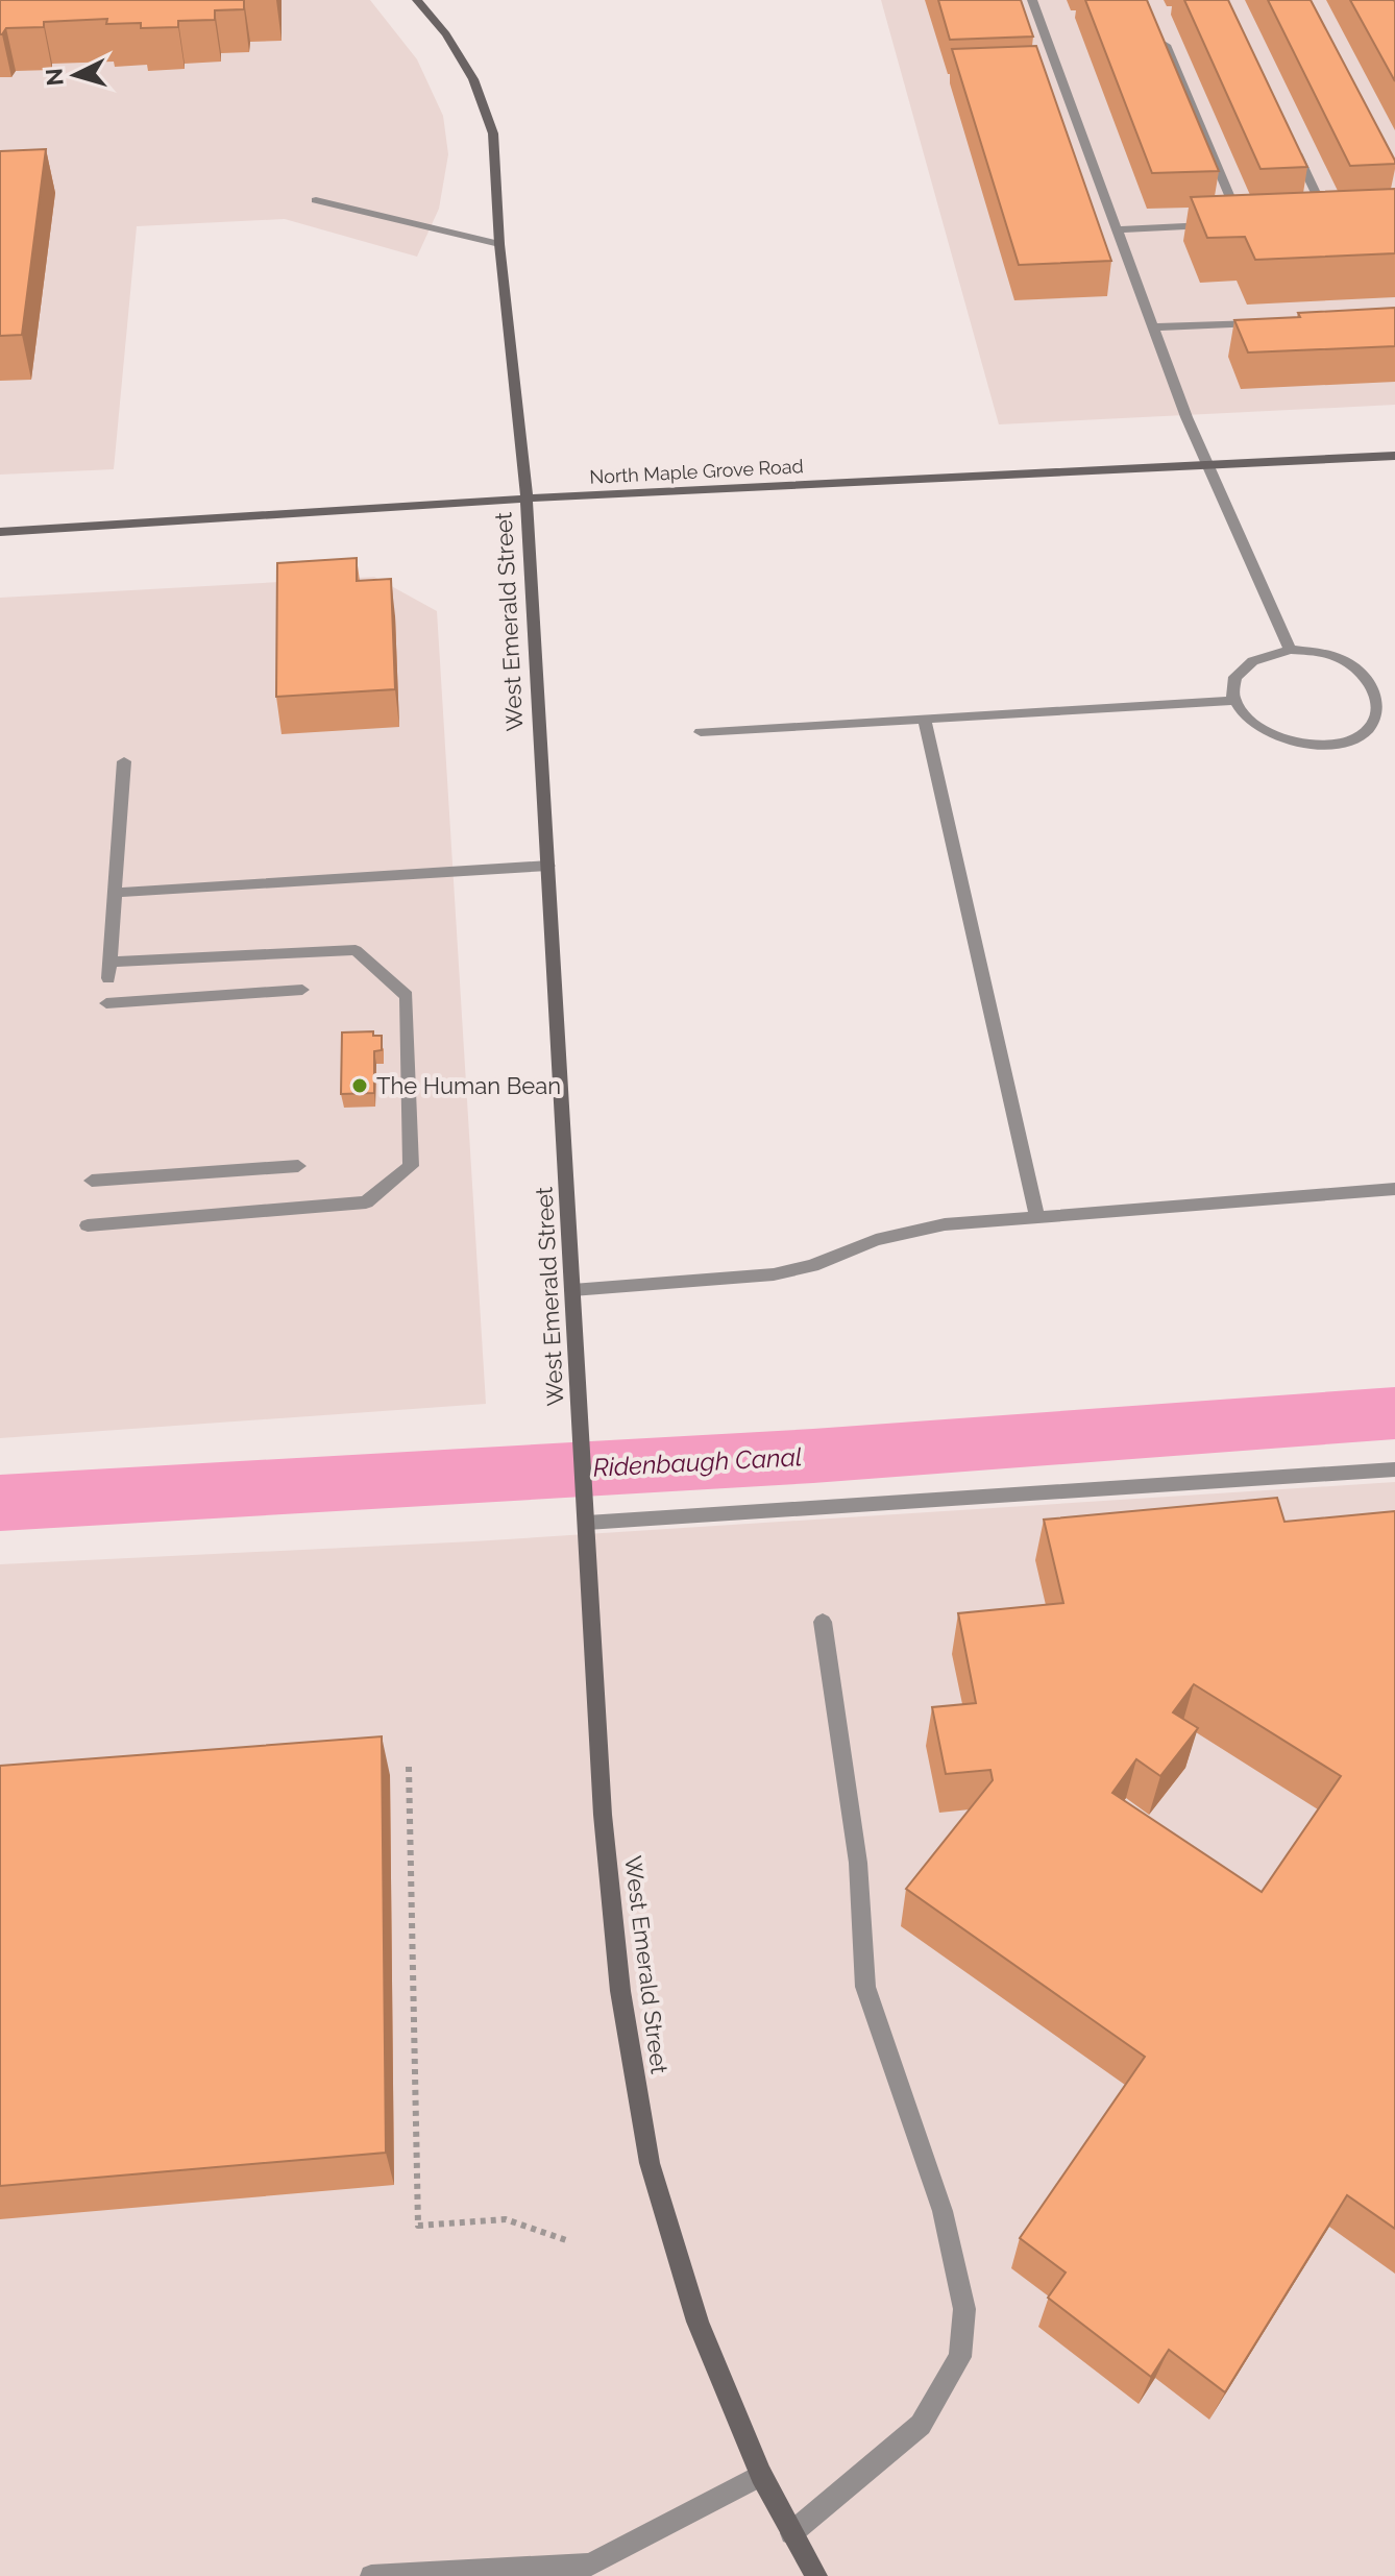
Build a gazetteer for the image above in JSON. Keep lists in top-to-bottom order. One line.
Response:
{"streets":{"main road":["North Maple Grove Road","West Emerald Street"]},"crossings":[["North Maple Grove Road","West Emerald Street"]],"water":["Ridenbaugh Canal"],"places":["The Human Bean"],"north":"left"}
